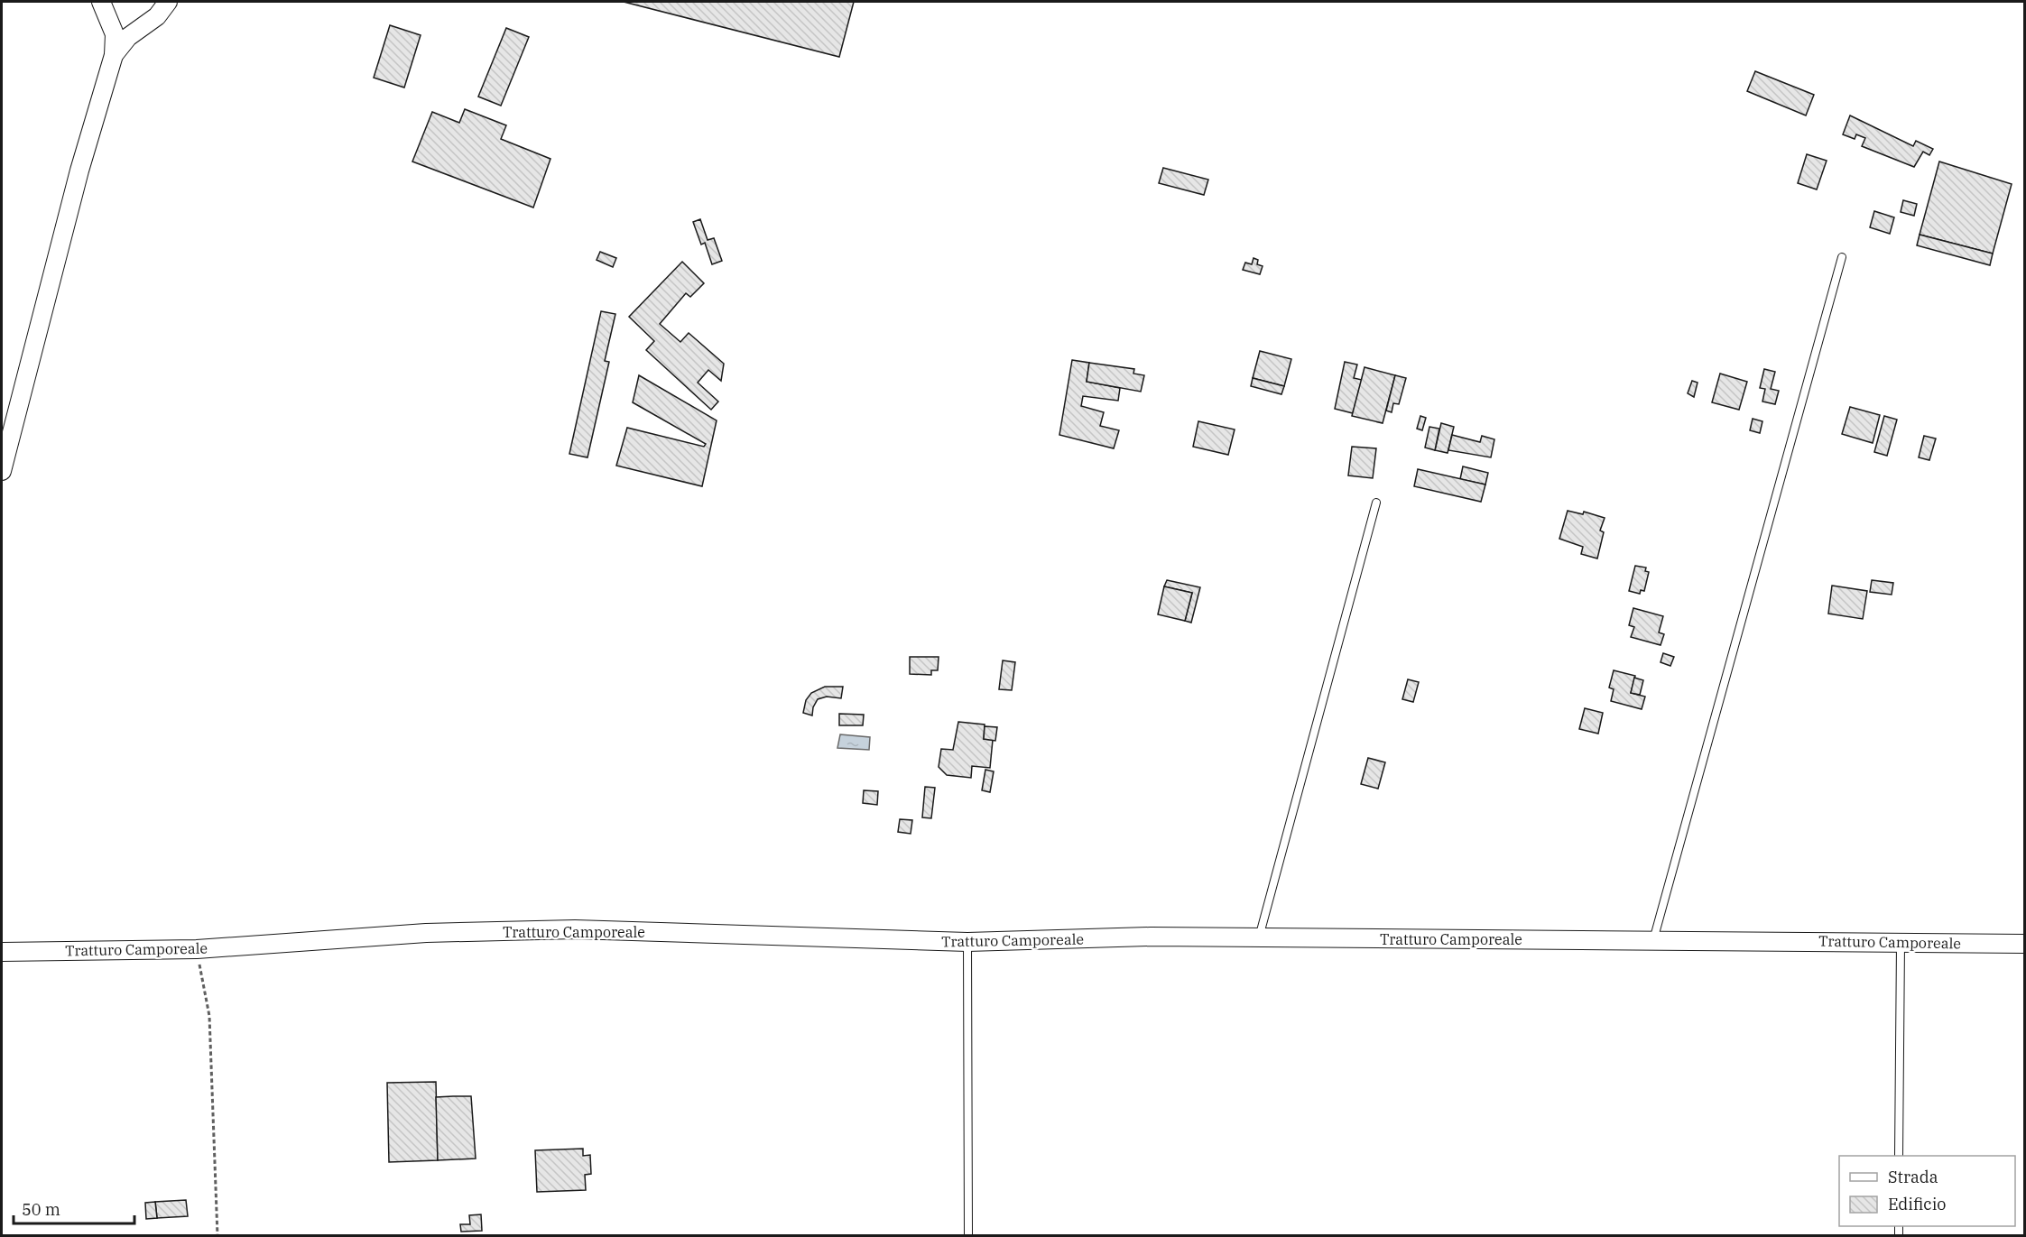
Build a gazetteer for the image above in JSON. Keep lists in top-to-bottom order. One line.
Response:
{"streets":{"street":["Tratturo Camporeale"]},"legend":["Strada","Edificio"],"scale_bar":"50 m"}
